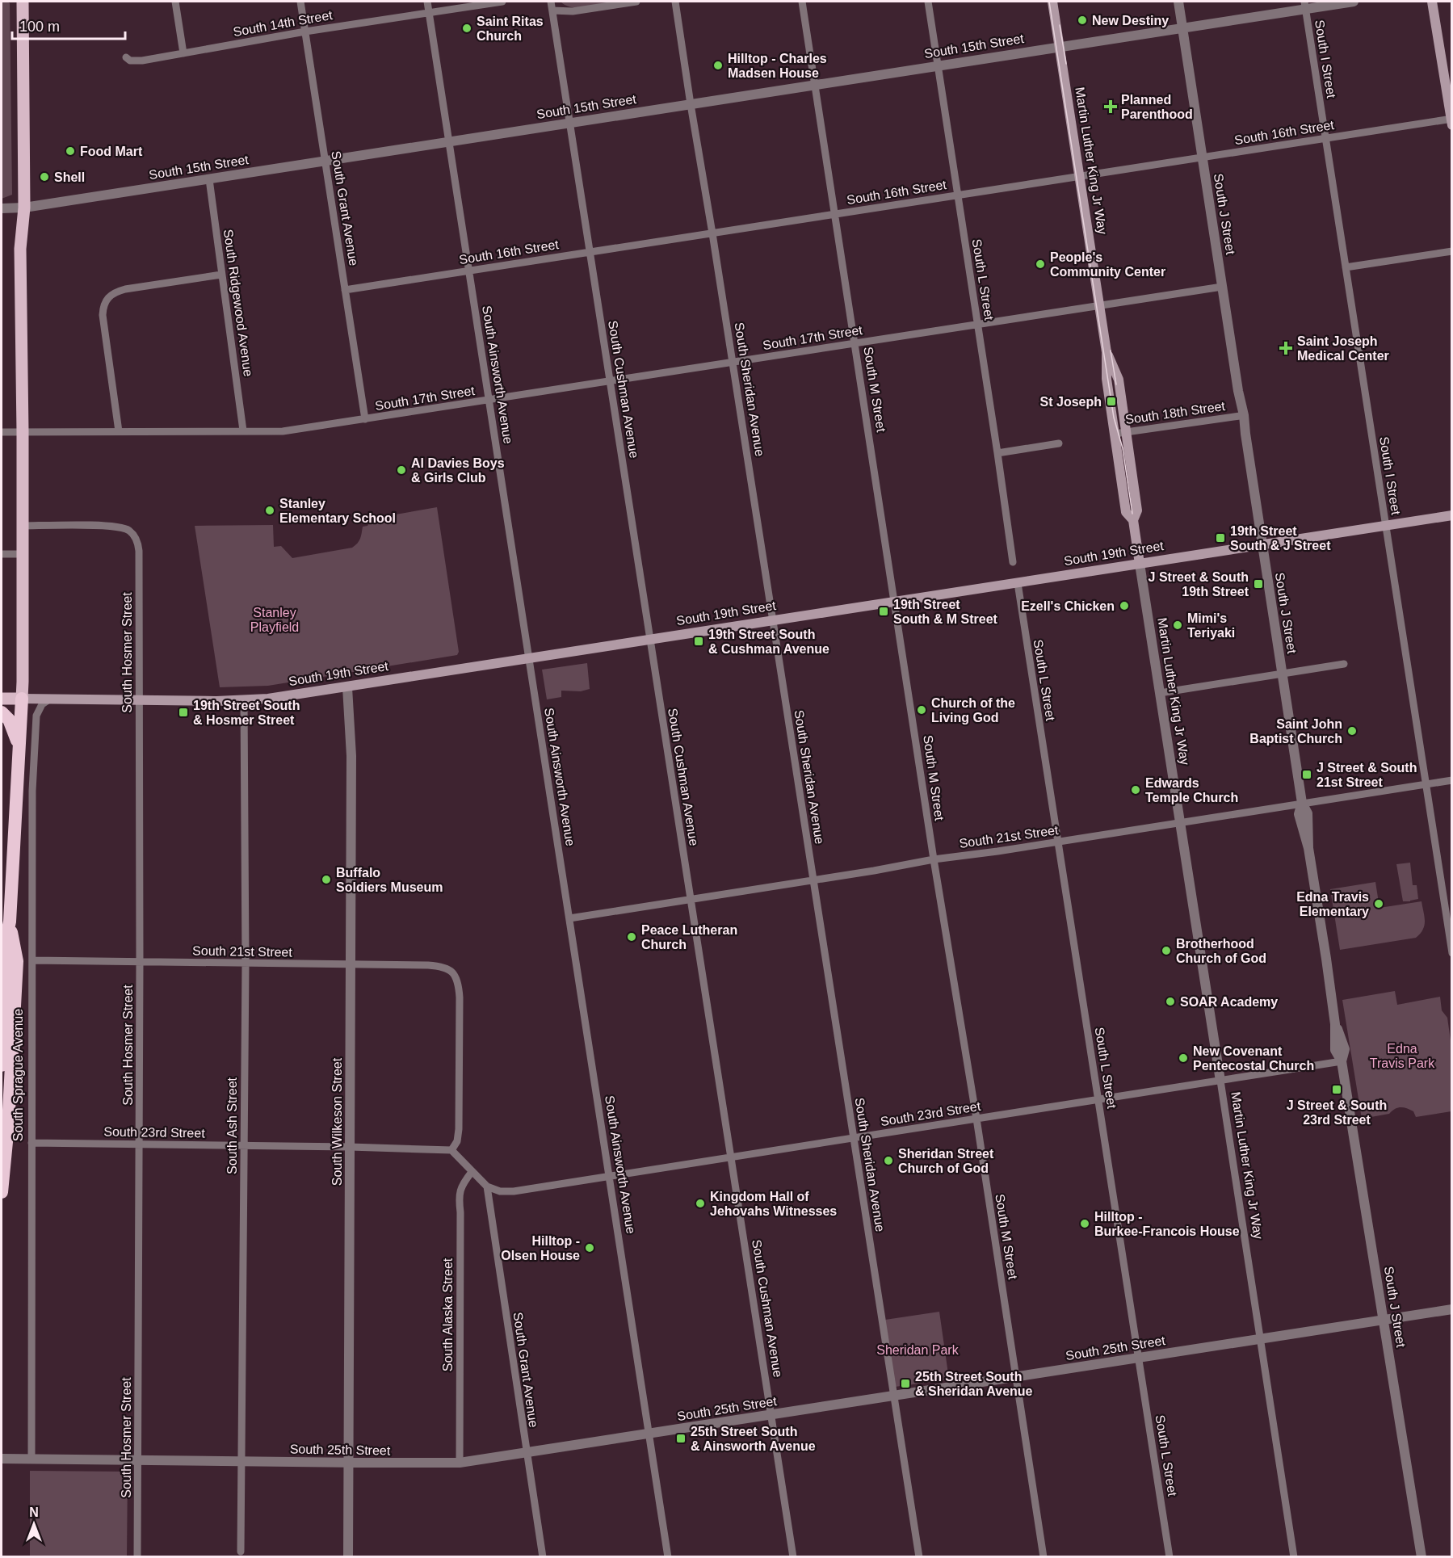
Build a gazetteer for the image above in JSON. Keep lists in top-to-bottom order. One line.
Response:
{"streets":{"main road":["Martin Luther King Jr Way","South 19th Street"],"street":["South 14th Street","South 15th Street","South I Street","South 16th Street","South Grant Avenue","South J Street","South L Street","South Ridgewood Avenue","South 17th Street","South Ainsworth Avenue","South Cushman Avenue","South Sheridan Avenue","South M Street","South 18th Street","South Hosmer Street","South 21st Street","South Sprague Avenue","South 23rd Street","South Wilkeson Street","South Ash Street","South Alaska Street","South 25th Street"]},"crossings":[["South 14th Street","South Grant Avenue"],["South 14th Street","South Ainsworth Avenue"],["South 15th Street","South I Street"],["South 15th Street","Martin Luther King Jr Way"],["South 15th Street","South Grant Avenue"],["South 15th Street","South J Street"],["South 15th Street","South L Street"],["South 15th Street","South Ridgewood Avenue"],["South 15th Street","South Ainsworth Avenue"],["South 15th Street","South Cushman Avenue"],["South 15th Street","South Sheridan Avenue"],["South 15th Street","South M Street"],["South I Street","South 16th Street"],["South I Street","South 19th Street"],["South I Street","South 21st Street"],["South 16th Street","Martin Luther King Jr Way"],["South 16th Street","South Grant Avenue"],["South 16th Street","South J Street"],["South 16th Street","South L Street"],["South 16th Street","South Ainsworth Avenue"],["South 16th Street","South Cushman Avenue"],["South 16th Street","South Sheridan Avenue"],["South 16th Street","South M Street"],["Martin Luther King Jr Way","South 17th Street"],["Martin Luther King Jr Way","South 18th Street"],["Martin Luther King Jr Way","South 19th Street"],["Martin Luther King Jr Way","South 21st Street"],["Martin Luther King Jr Way","South 23rd Street"],["Martin Luther King Jr Way","South 25th Street"],["South Grant Avenue","South 17th Street"],["South Grant Avenue","South 23rd Street"],["South Grant Avenue","South 25th Street"],["South J Street","South 17th Street"],["South J Street","South 19th Street"],["South J Street","South 21st Street"],["South J Street","South 23rd Street"],["South J Street","South 25th Street"],["South L Street","South 17th Street"],["South L Street","South 19th Street"],["South L Street","South 21st Street"],["South L Street","South 23rd Street"],["South L Street","South 25th Street"],["South Ridgewood Avenue","South 17th Street"],["South 17th Street","South Ainsworth Avenue"],["South 17th Street","South Cushman Avenue"],["South 17th Street","South Sheridan Avenue"],["South 17th Street","South M Street"],["South Ainsworth Avenue","South 19th Street"],["South Ainsworth Avenue","South 21st Street"],["South Ainsworth Avenue","South 23rd Street"],["South Ainsworth Avenue","South 25th Street"],["South Cushman Avenue","South 19th Street"],["South Cushman Avenue","South 21st Street"],["South Cushman Avenue","South 23rd Street"],["South Cushman Avenue","South 25th Street"],["South Sheridan Avenue","South 19th Street"],["South Sheridan Avenue","South 21st Street"],["South Sheridan Avenue","South 23rd Street"],["South Sheridan Avenue","South 25th Street"],["South M Street","South 19th Street"],["South M Street","South 21st Street"],["South M Street","South 23rd Street"],["South M Street","South 25th Street"],["South 19th Street","South Hosmer Street"],["South 19th Street","South Sprague Avenue"],["South 19th Street","South Wilkeson Street"],["South 19th Street","South Ash Street"],["South Hosmer Street","South 21st Street"],["South Hosmer Street","South 23rd Street"],["South Hosmer Street","South 25th Street"],["South 21st Street","South Sprague Avenue"],["South 21st Street","South 23rd Street"],["South 21st Street","South Wilkeson Street"],["South 21st Street","South Ash Street"],["South Sprague Avenue","South 23rd Street"],["South Sprague Avenue","South 25th Street"],["South 23rd Street","South Wilkeson Street"],["South 23rd Street","South Ash Street"],["South Wilkeson Street","South 25th Street"],["South Ash Street","South 25th Street"],["South Alaska Street","South 25th Street"]],"parks":["Stanley Playfield","Edna Travis Park","Sheridan Park"],"places":{"other":["New Destiny","Saint Ritas Church","Hilltop - Charles Madsen House","Food Mart","Shell","People's Community Center","Al Davies Boys & Girls Club","Stanley Elementary School","Ezell's Chicken","Mimi's Teriyaki","Church of the Living God","Saint John Baptist Church","Edwards Temple Church","Buffalo Soldiers Museum","Edna Travis Elementary","Peace Lutheran Church","Brotherhood Church of God","SOAR Academy","New Covenant Pentecostal Church","Sheridan Street Church of God","Kingdom Hall of Jehovahs Witnesses","Hilltop - Burkee-Francois House","Hilltop - Olsen House"],"health":["Planned Parenthood","Saint Joseph Medical Center"],"transit":["St Joseph","19th Street South & J Street","J Street & South 19th Street","19th Street South & M Street","19th Street South & Cushman Avenue","19th Street South & Hosmer Street","J Street & South 21st Street","J Street & South 23rd Street","25th Street South & Sheridan Avenue","25th Street South & Ainsworth Avenue"]},"scale_bar":"100 m","north":"top"}
